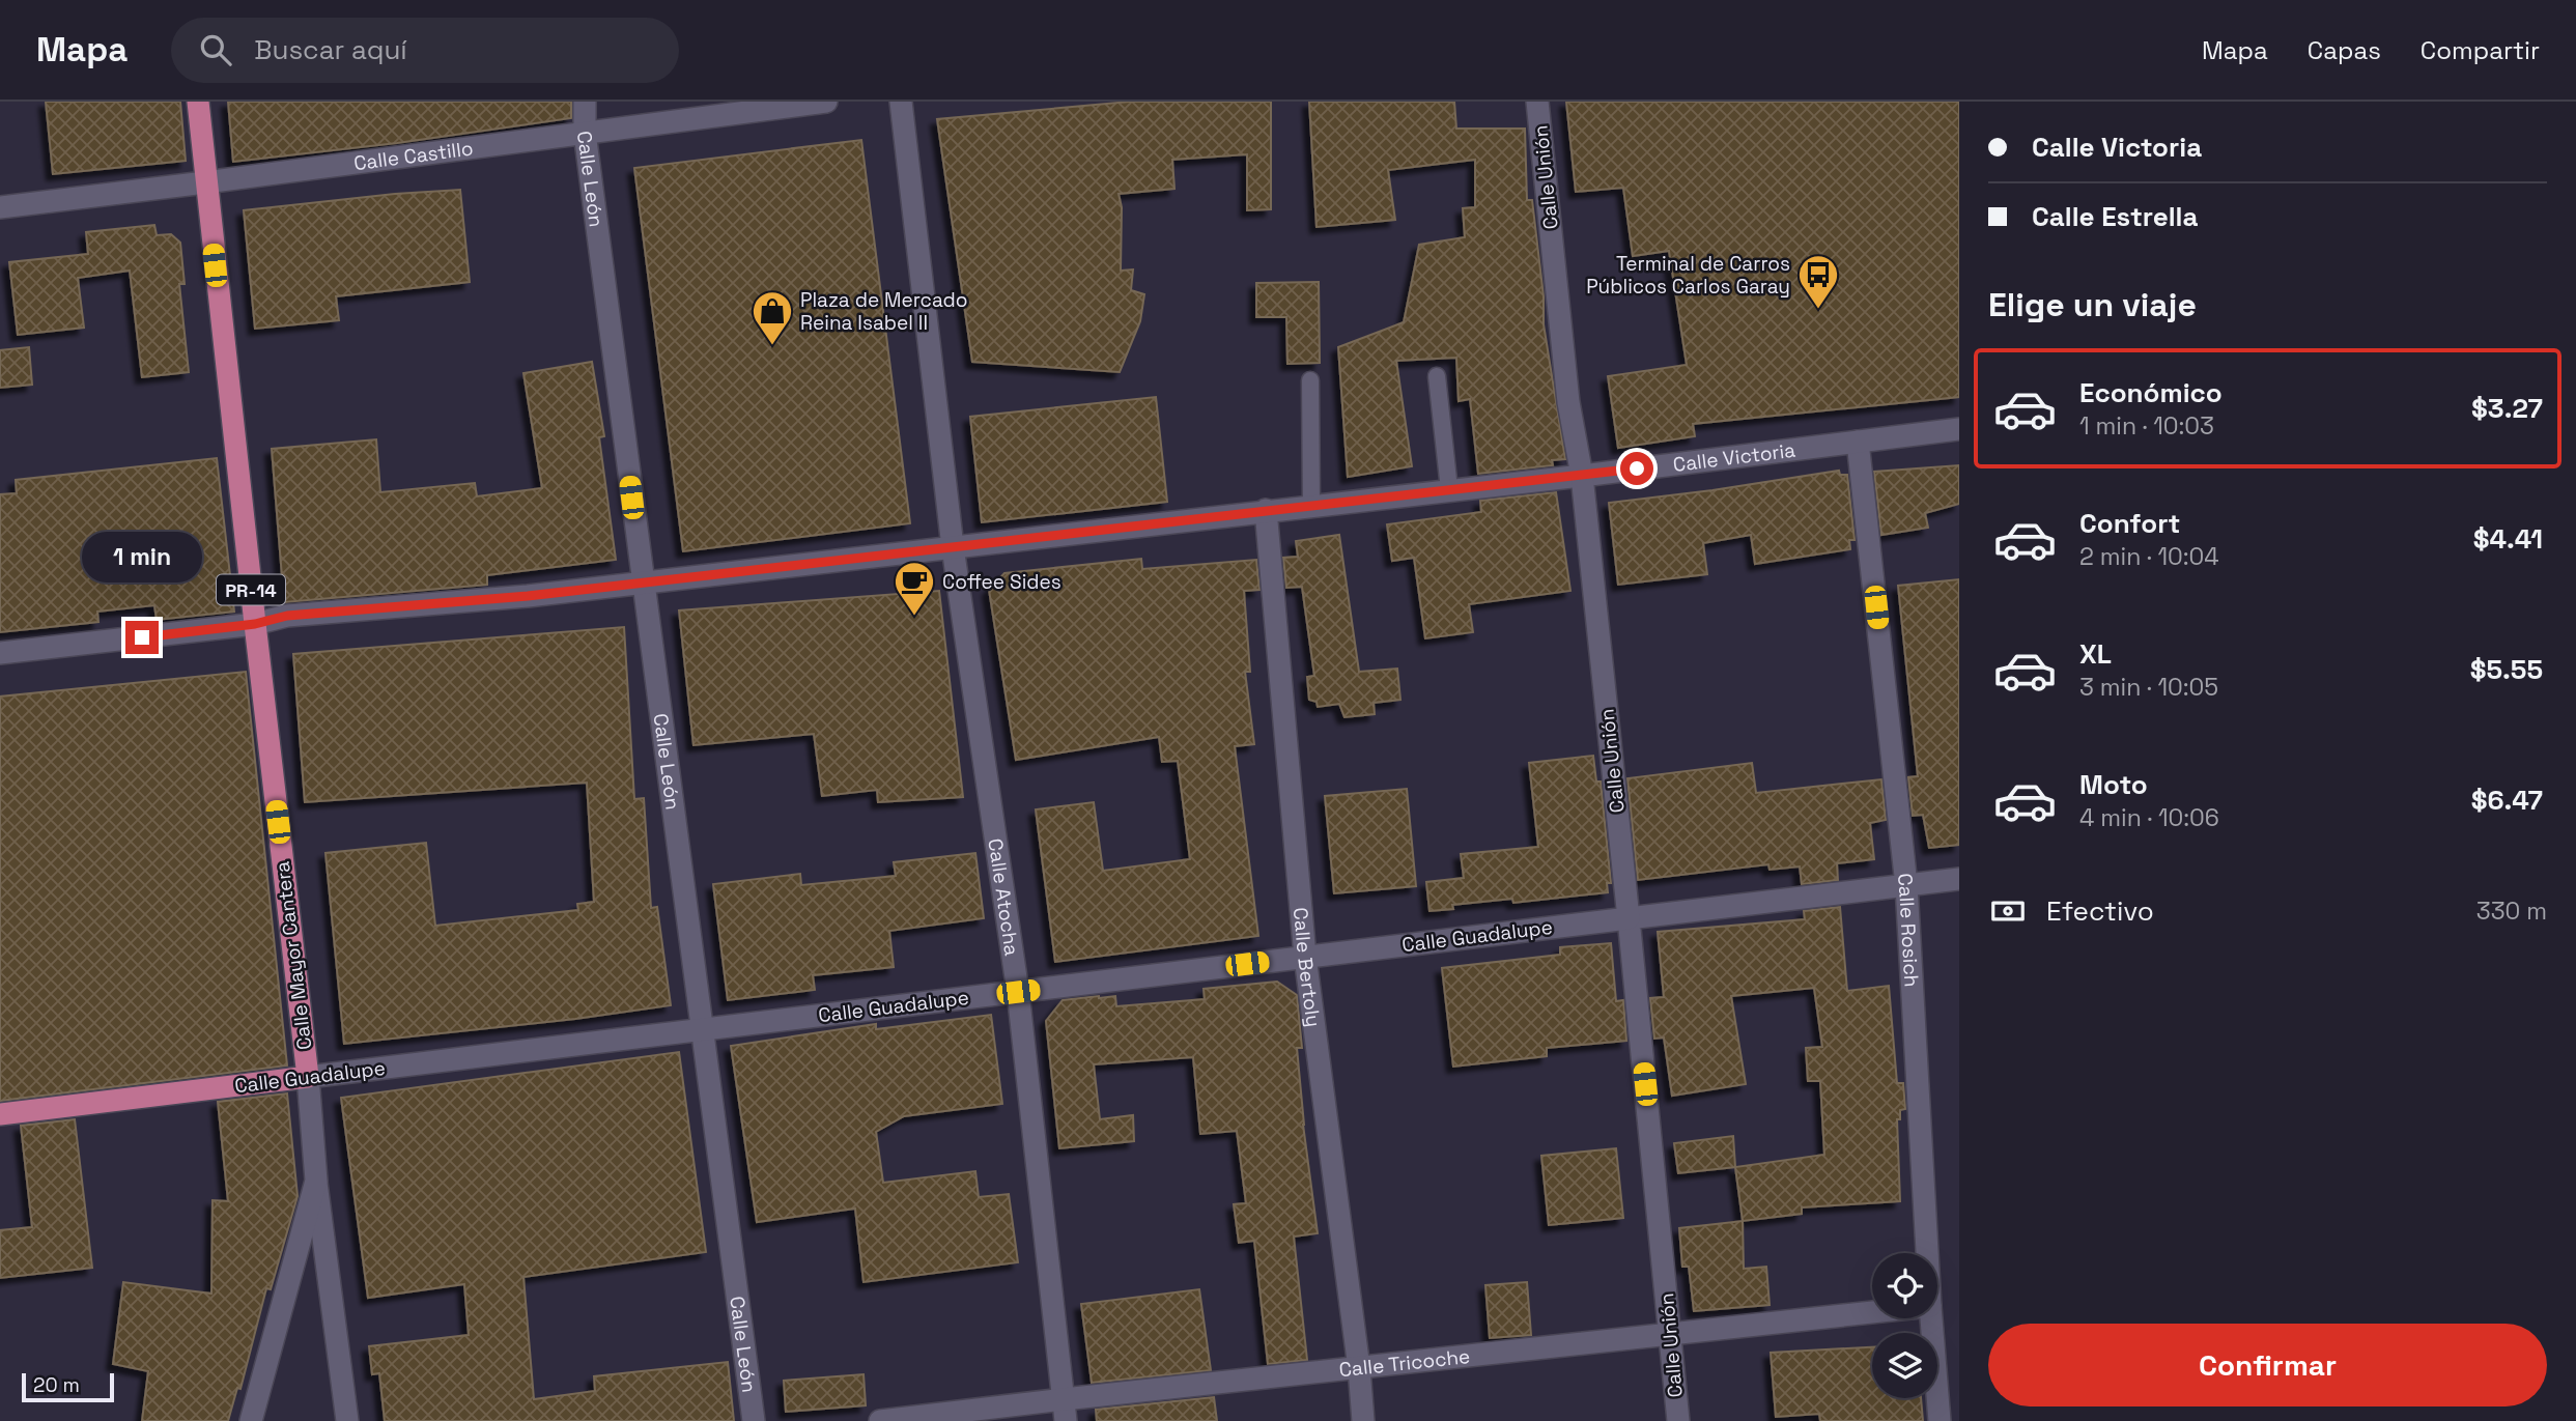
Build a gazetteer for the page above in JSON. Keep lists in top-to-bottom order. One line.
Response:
{"streets":{"main road":["PR-14","Calle Guadalupe","Calle Mayor Cantera"],"street":["Calle Castillo","Calle Unión","Calle León","Calle Victoria","Calle Atocha","Calle Rosich","Calle Bertoly","Calle Tricoche"]},"crossings":[["Calle Castillo","Calle León"],["Calle Castillo","Calle Mayor Cantera"],["Calle Unión","Calle Victoria"],["Calle Unión","Calle Guadalupe"],["Calle Unión","Calle Tricoche"],["Calle León","Calle Victoria"],["Calle León","Calle Guadalupe"],["Calle Victoria","Calle Atocha"],["Calle Victoria","Calle Rosich"],["Calle Victoria","Calle Mayor Cantera"],["Calle Victoria","Calle Bertoly"],["Calle Atocha","Calle Guadalupe"],["Calle Atocha","Calle Tricoche"],["Calle Rosich","Calle Guadalupe"],["Calle Guadalupe","Calle Mayor Cantera"],["Calle Guadalupe","Calle Bertoly"],["Calle Bertoly","Calle Tricoche"]],"places":{"bus stop":["Terminal de Carros Públicos Carlos Garay"],"shop":["Plaza de Mercado Reina Isabel II"],"cafe":["Coffee Sides"]},"scale_bar":"20 m","page":{"header":"Mapa","search":"Buscar aquí","nav":["Mapa","Capas","Compartir"],"banner":["Calle Victoria","Calle Estrella"],"heading":"Elige un viaje","list":[{"name":"Económico","note":"1 min · 10:03","value":"$3.27"},{"name":"Confort","note":"2 min · 10:04","value":"$4.41"},{"name":"XL","note":"3 min · 10:05","value":"$5.55"},{"name":"Moto","note":"4 min · 10:06","value":"$6.47"}],"bubble":"1 min","pay":["Efectivo","330 m"],"buttons":"Confirmar","scale":"20 m"}}
